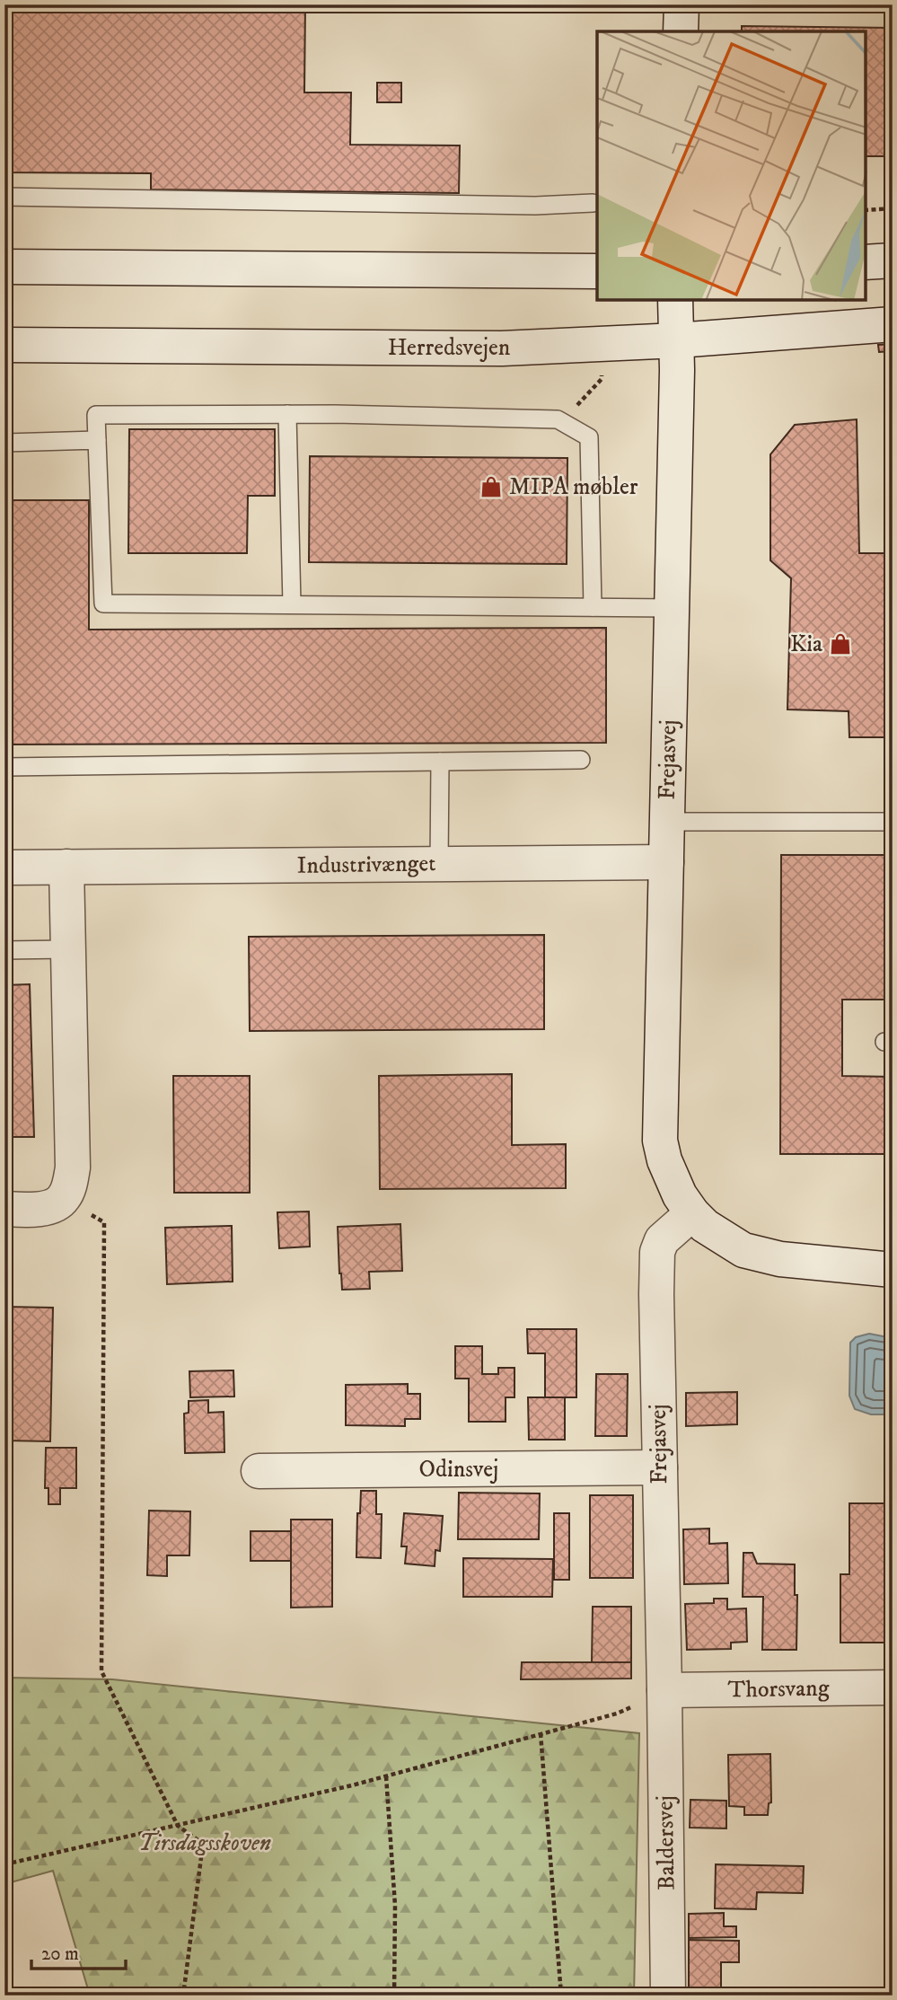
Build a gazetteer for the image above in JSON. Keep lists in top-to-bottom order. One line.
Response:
{"streets":{"street":["Herredsvejen","Frejasvej","Industrivænget","Odinsvej","Thorsvang","Baldersvej"]},"crossings":[["Herredsvejen","Frejasvej"],["Frejasvej","Industrivænget"],["Frejasvej","Odinsvej"],["Frejasvej","Thorsvang"],["Frejasvej","Baldersvej"],["Thorsvang","Baldersvej"]],"parks":["Tirsdagsskoven"],"places":{"shop":["MIPA møbler","Kia"]},"scale_bar":"20 m"}
